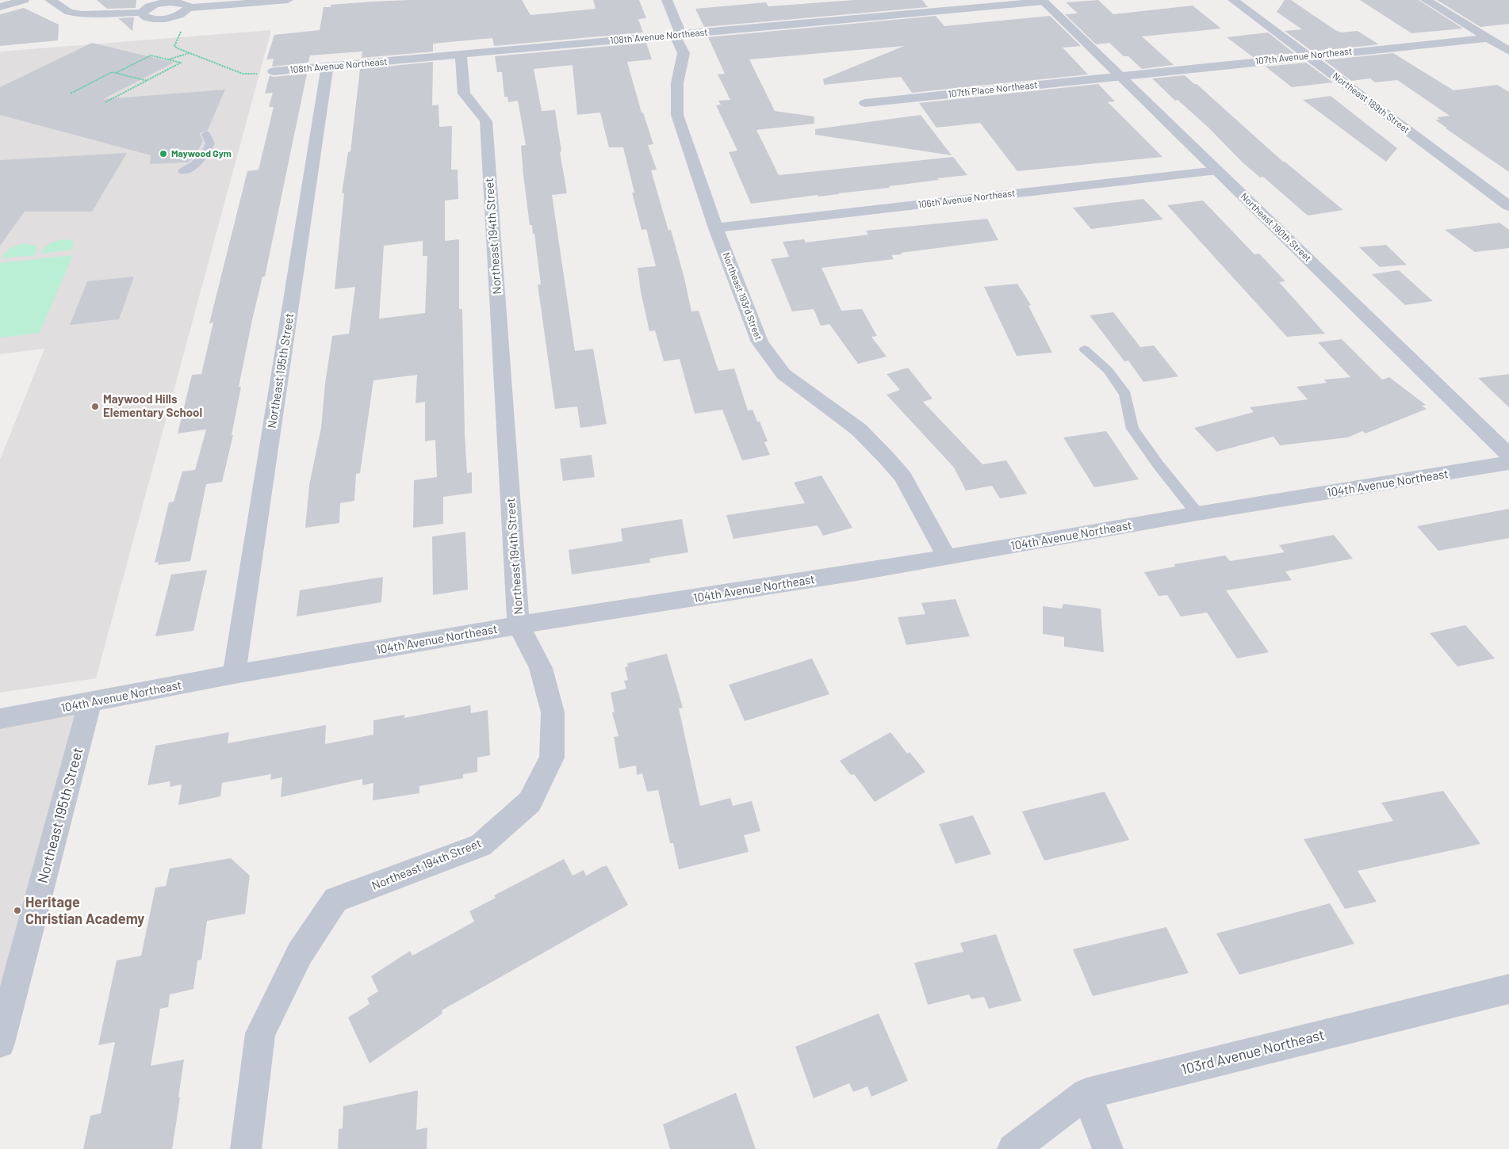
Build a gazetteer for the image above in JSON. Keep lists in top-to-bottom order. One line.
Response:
{"streets":{"street":["108th Avenue Northeast","107th Avenue Northeast","107th Place Northeast","Northeast 189th Street","106th Avenue Northeast","Northeast 190th Street","Northeast 194th Street","Northeast 193rd Street","Northeast 195th Street","104th Avenue Northeast","103rd Avenue Northeast"]},"crossings":[["108th Avenue Northeast","Northeast 190th Street"],["108th Avenue Northeast","Northeast 194th Street"],["108th Avenue Northeast","Northeast 193rd Street"],["108th Avenue Northeast","Northeast 195th Street"],["107th Avenue Northeast","107th Place Northeast"],["107th Avenue Northeast","Northeast 189th Street"],["107th Avenue Northeast","Northeast 190th Street"],["107th Place Northeast","Northeast 190th Street"],["106th Avenue Northeast","Northeast 190th Street"],["106th Avenue Northeast","Northeast 193rd Street"],["Northeast 194th Street","104th Avenue Northeast"],["Northeast 193rd Street","104th Avenue Northeast"],["Northeast 195th Street","104th Avenue Northeast"]],"places":["Maywood Gym","Maywood Hills Elementary School","Heritage Christian Academy"]}
